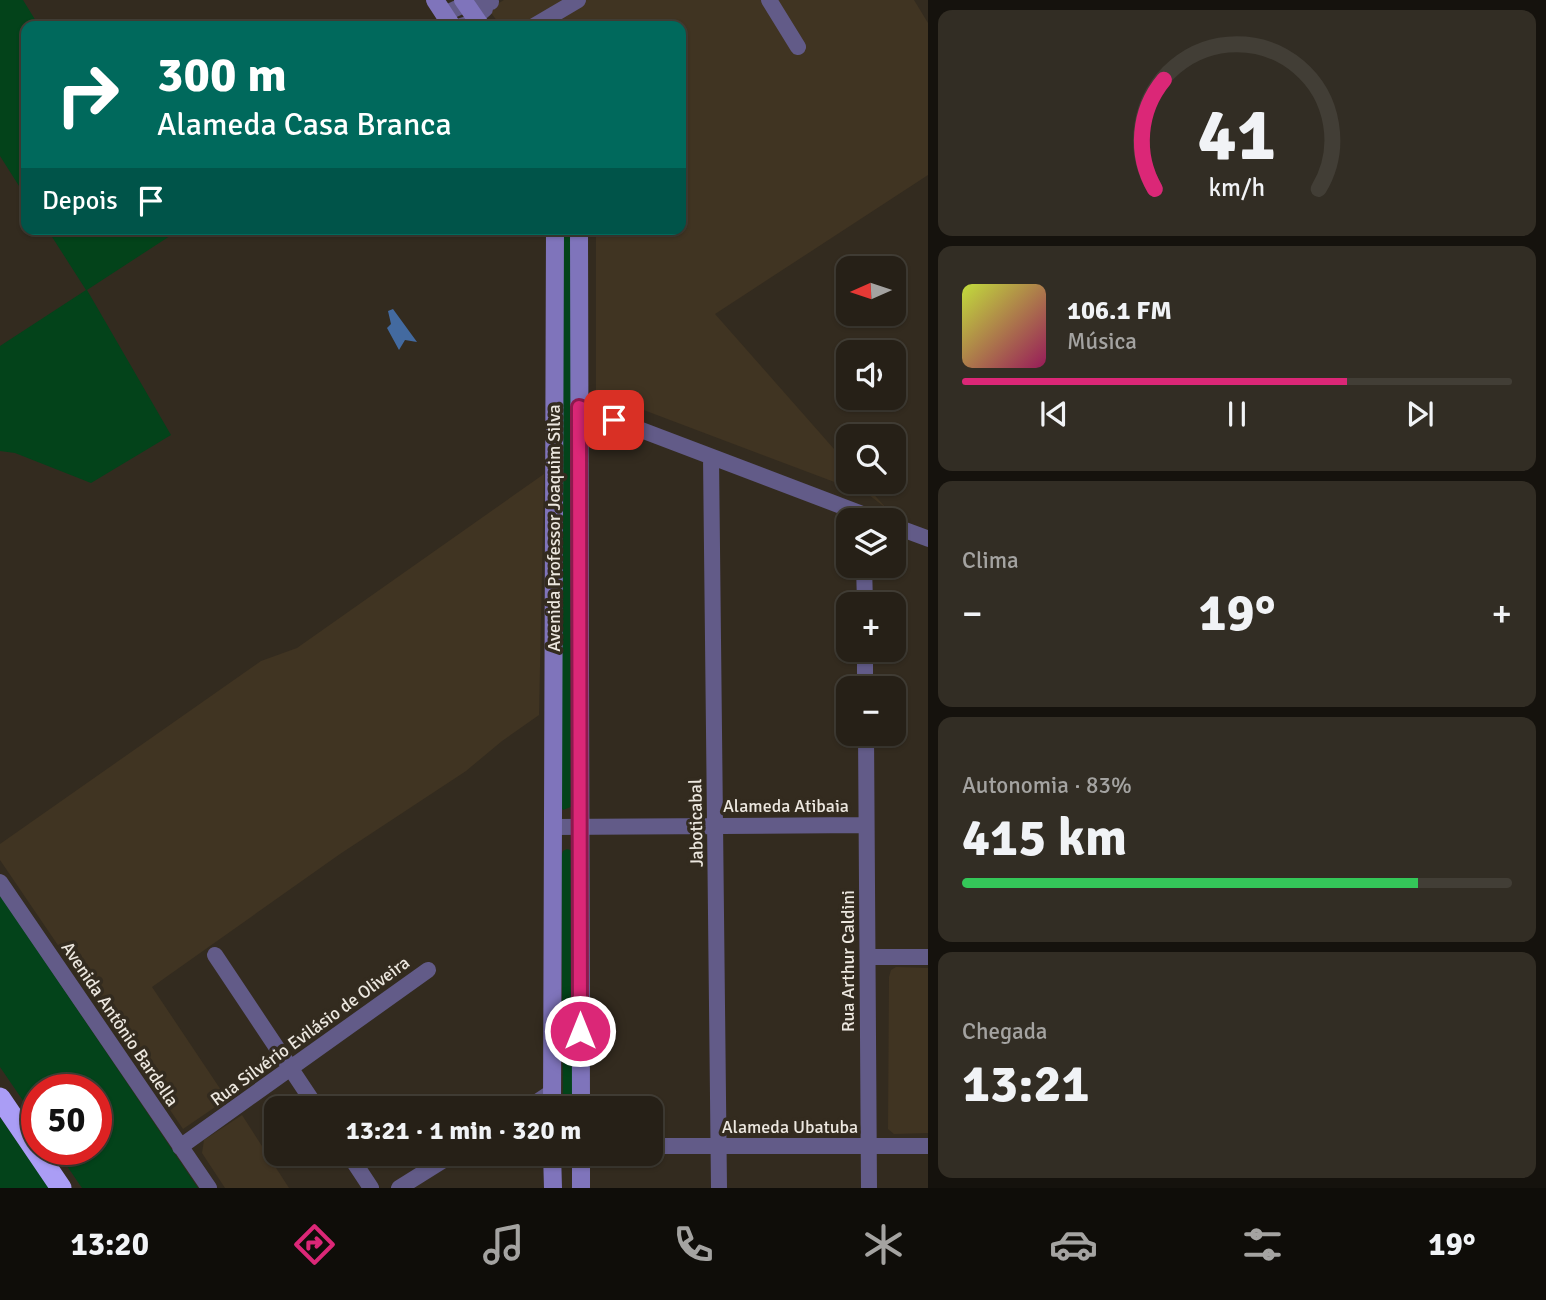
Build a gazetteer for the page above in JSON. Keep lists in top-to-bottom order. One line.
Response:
{"streets":{"main road":["Avenida Professor Joaquim Silva"],"street":["Alameda Atibaia","Jaboticabal","Rua Arthur Caldini","Avenida Antônio Bardella","Rua Silvério Evilásio de Oliveira","Alameda Ubatuba"]},"crossings":[["Avenida Professor Joaquim Silva","Alameda Atibaia"],["Alameda Atibaia","Jaboticabal"],["Alameda Atibaia","Rua Arthur Caldini"],["Jaboticabal","Alameda Ubatuba"],["Rua Arthur Caldini","Alameda Ubatuba"],["Avenida Antônio Bardella","Rua Silvério Evilásio de Oliveira"]],"north":"left","page":{"turn":["300 m","Alameda Casa Branca"],"then":"Depois","map_buttons":["+","−"],"song":["106.1 FM","Música"],"tile":["Clima",["Autonomia · 83%","415 km"],["Chegada","13:21"]],"heat":["−","19°","+"],"limit":"50","trip":"13:21 · 1 min · 320 m","tabs":["13:20","19°"],"gauge":["41","km/h"]}}
